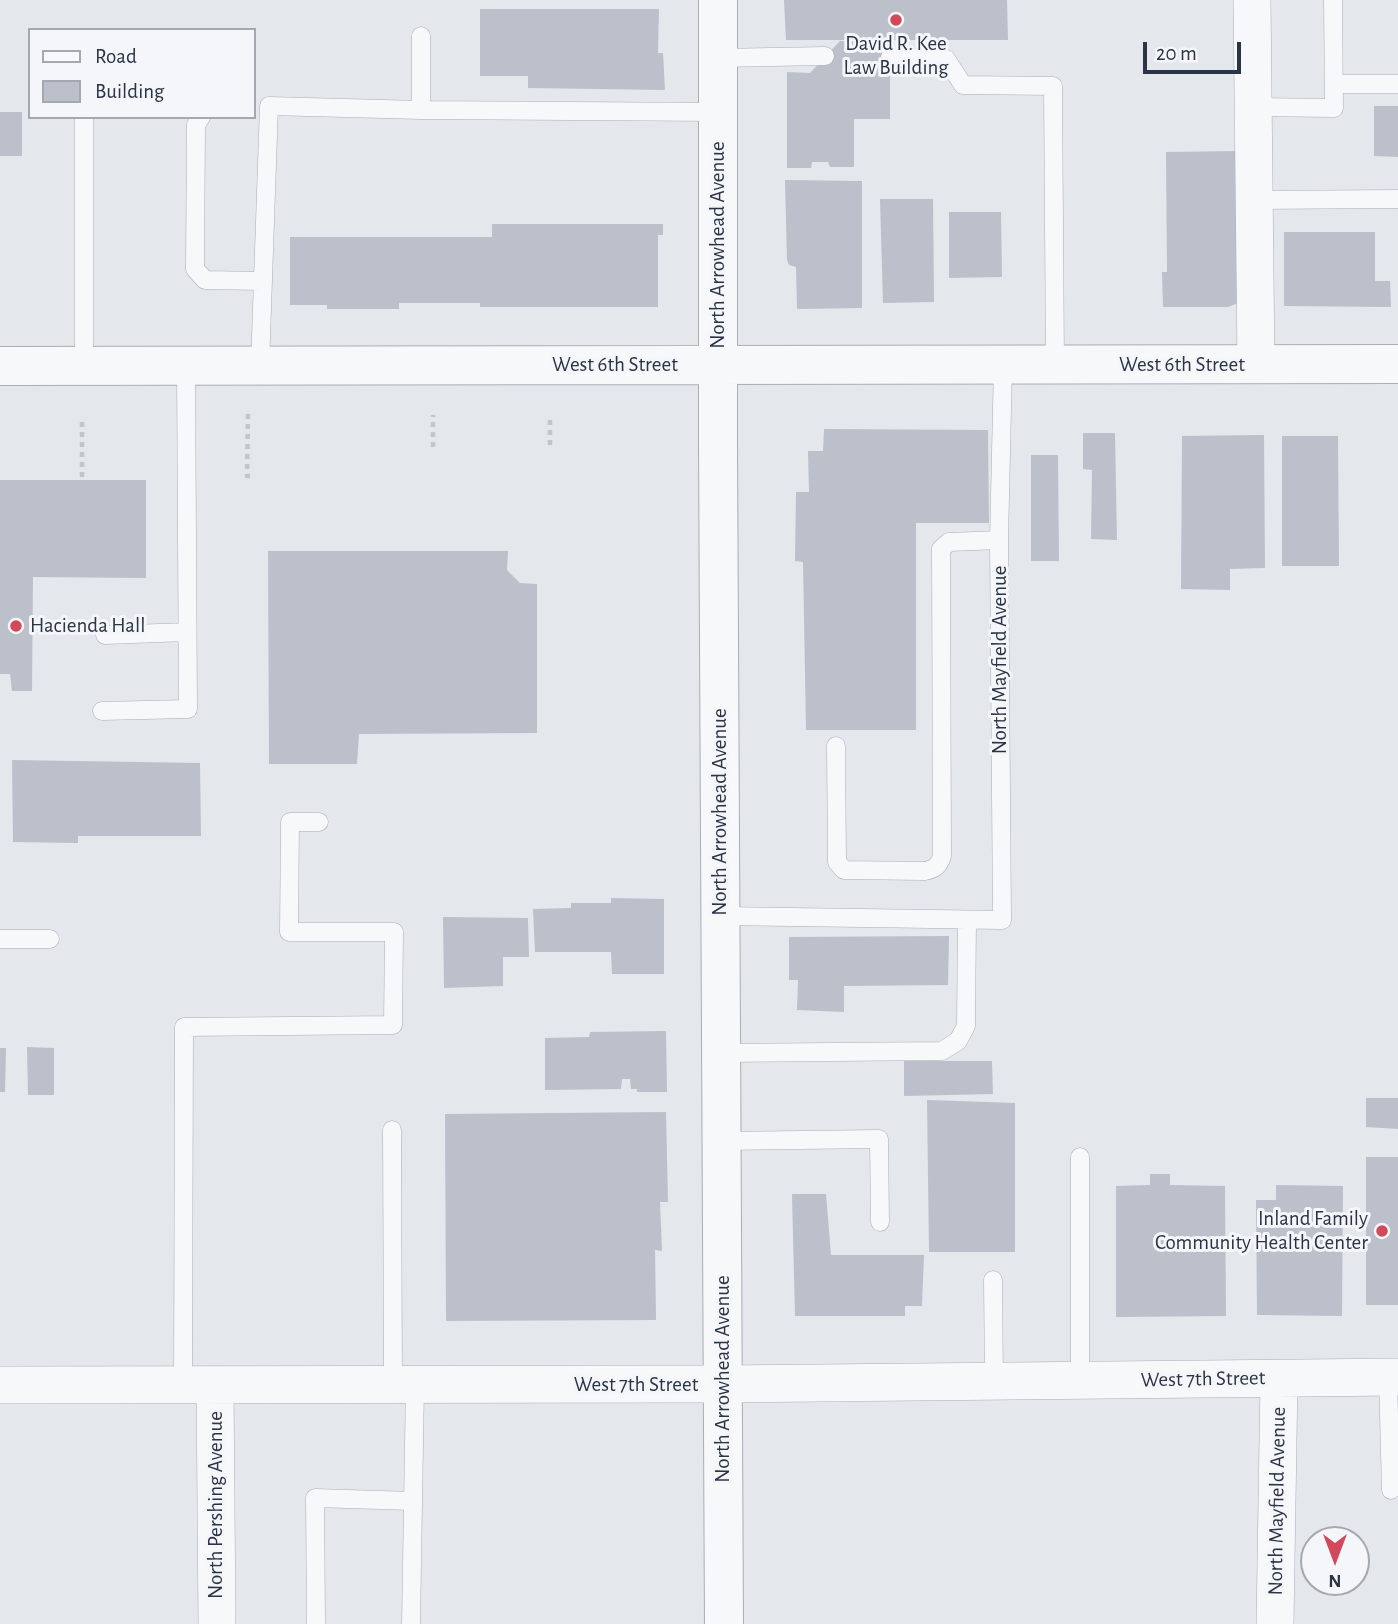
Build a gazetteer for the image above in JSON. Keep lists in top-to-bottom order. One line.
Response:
{"streets":{"street":["North Arrowhead Avenue","West 6th Street","North Mayfield Avenue","West 7th Street","North Pershing Avenue"]},"crossings":[["North Arrowhead Avenue","West 6th Street"],["North Arrowhead Avenue","West 7th Street"],["West 6th Street","North Mayfield Avenue"],["North Mayfield Avenue","West 7th Street"],["West 7th Street","North Pershing Avenue"]],"places":["David R. Kee Law Building","Hacienda Hall","Inland Family Community Health Center"],"legend":["Road","Building"],"scale_bar":"20 m","north":"bottom"}
